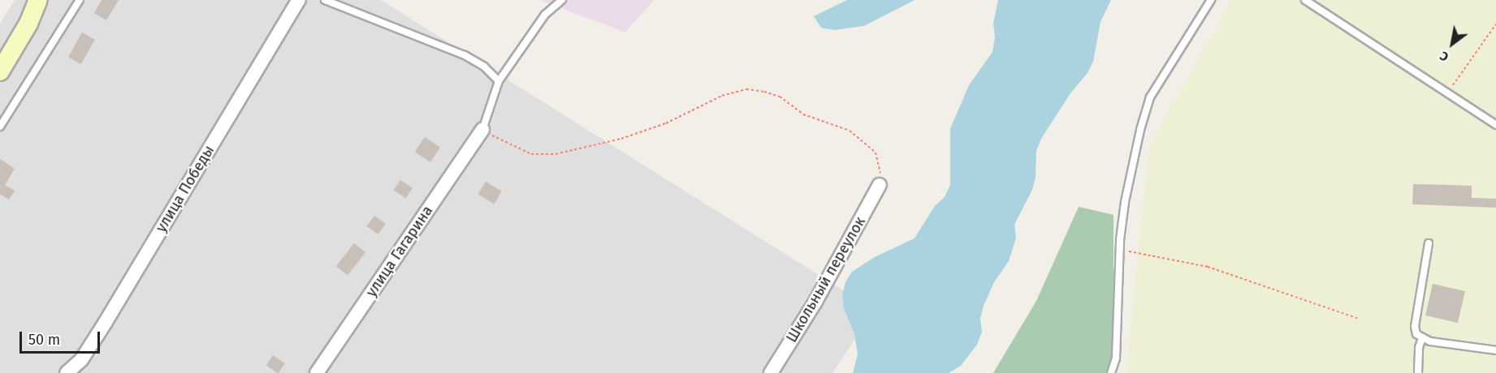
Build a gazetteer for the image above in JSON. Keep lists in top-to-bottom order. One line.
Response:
{"streets":{"street":["улица Победы","улица Гагарина","Школьный переулок"]},"scale_bar":"50 m","north":"bottom left"}
